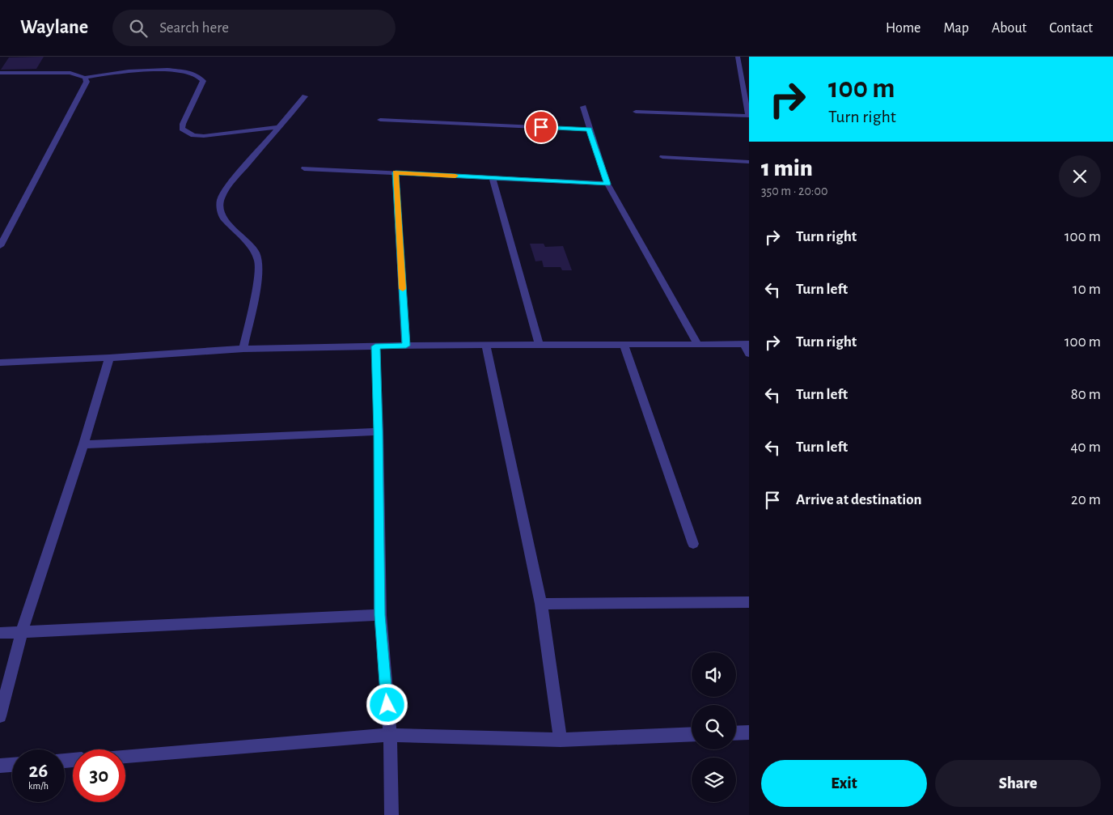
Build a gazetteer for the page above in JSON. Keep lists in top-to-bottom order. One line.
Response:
{"page":{"header":"Waylane","search":"Search here","nav":["Home","Map","About","Contact"],"turn":["100 m","Turn right"],"heading":["1 min","350 m · 20:00"],"list":[{"name":"Turn right","value":"100 m"},{"name":"Turn left","value":"10 m"},{"name":"Turn right","value":"100 m"},{"name":"Turn left","value":"80 m"},{"name":"Turn left","value":"40 m"},{"name":"Arrive at destination","value":"20 m"}],"speed":"26 km/h","limit":"30","buttons":["Exit","Share"]}}
